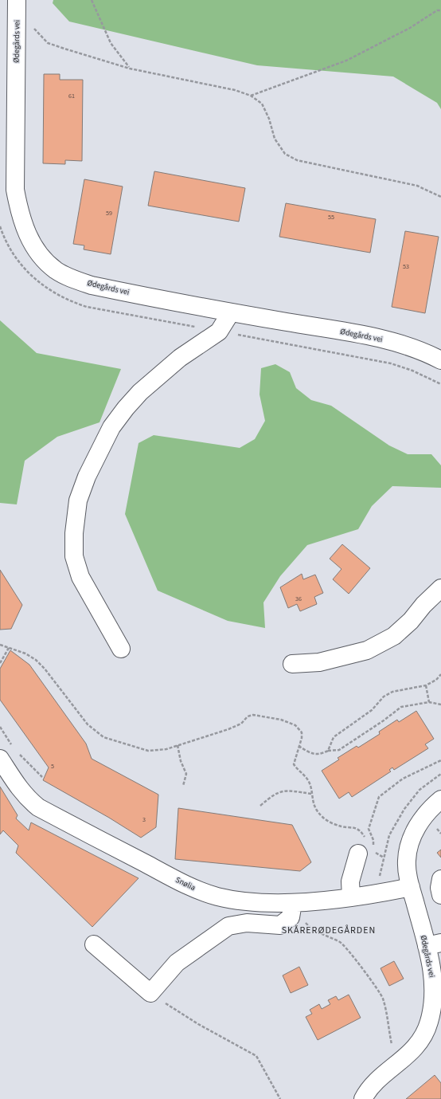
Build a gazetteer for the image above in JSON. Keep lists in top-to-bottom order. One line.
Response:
{"streets":{"street":["Ødegårds vei","Snølia"]},"crossings":[["Ødegårds vei","Snølia"]],"districts":["SKÅRERØDEGÅRDEN"],"house_numbers":["61","59","55","53","36","5","3"]}
